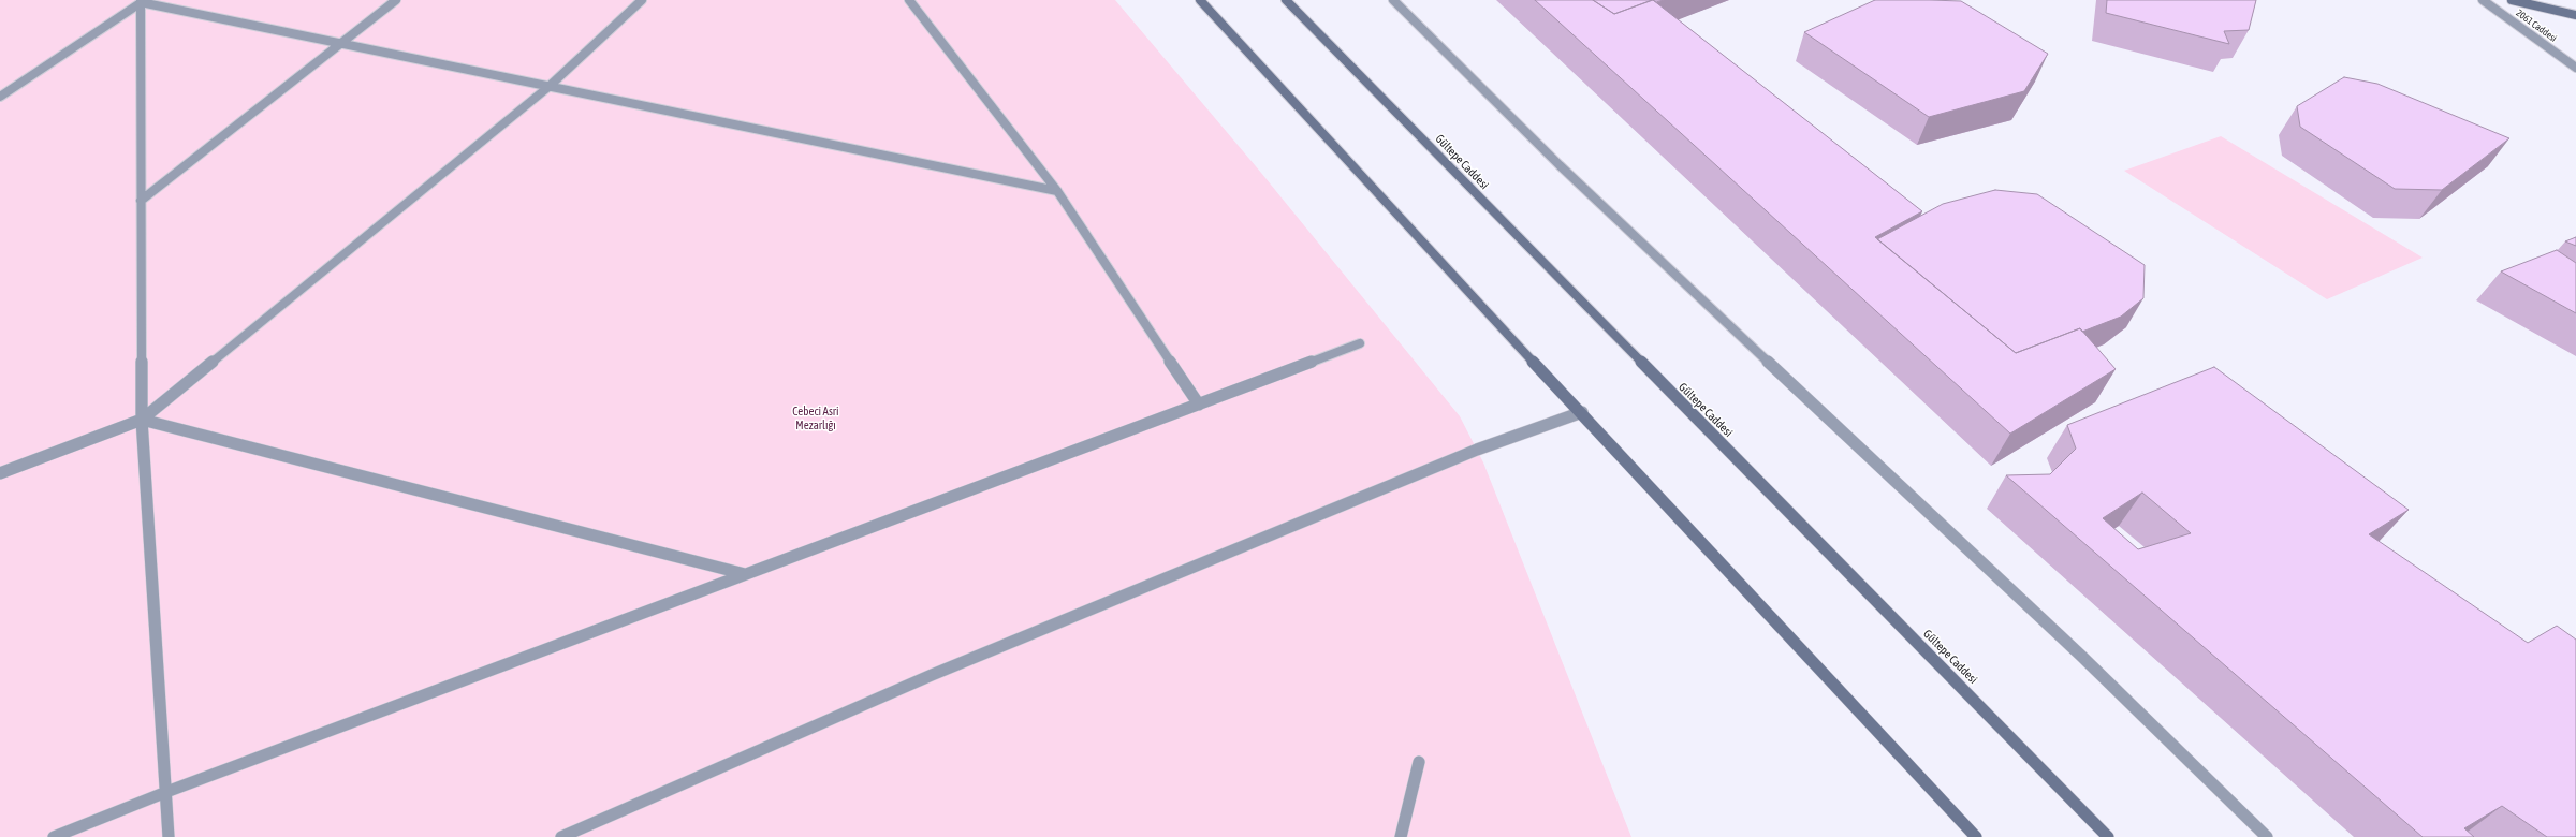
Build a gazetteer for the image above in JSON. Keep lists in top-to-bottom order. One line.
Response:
{"streets":{"main road":["Gültepe Caddesi"],"street":["2061 Caddesi"]},"parks":["Cebeci Asri Mezarlığı"]}
